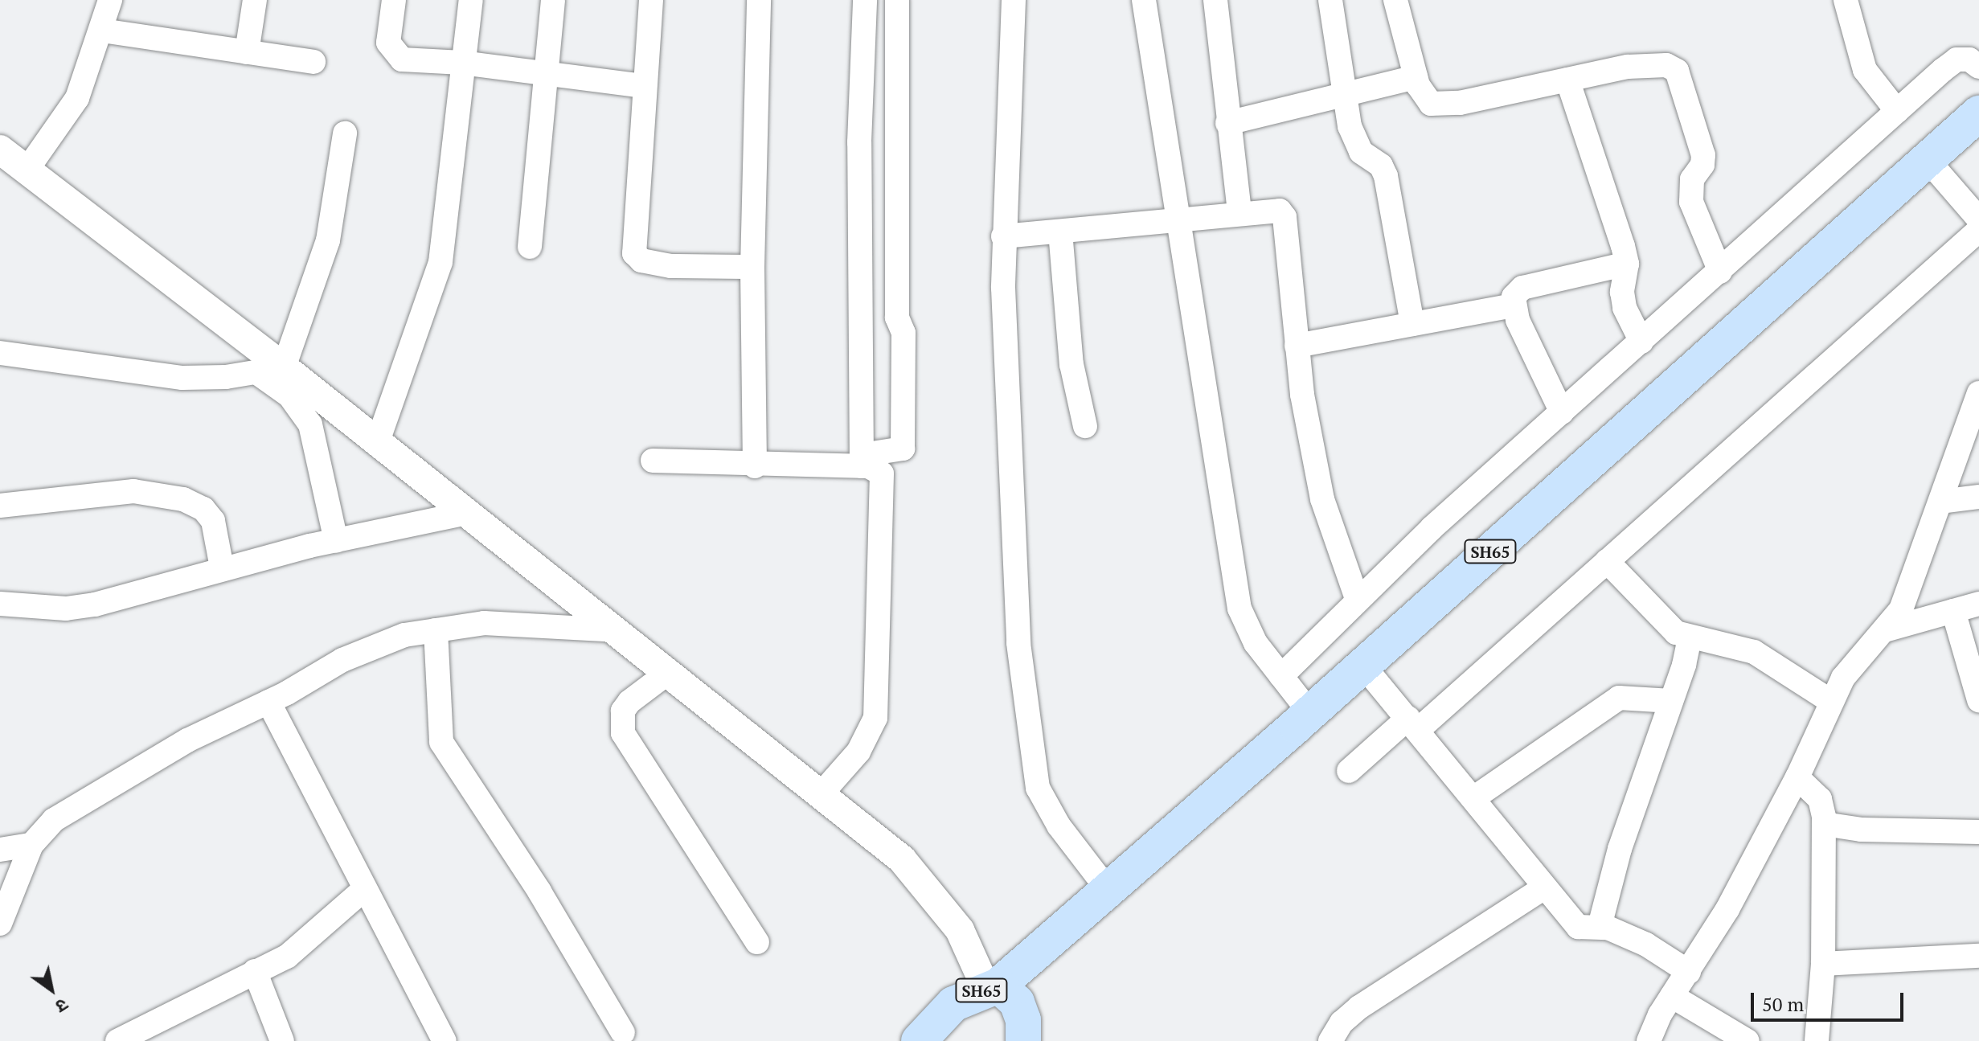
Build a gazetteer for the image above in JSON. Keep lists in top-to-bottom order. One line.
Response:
{"streets":{"main road":["SH65"]},"scale_bar":"50 m","north":"bottom right"}
